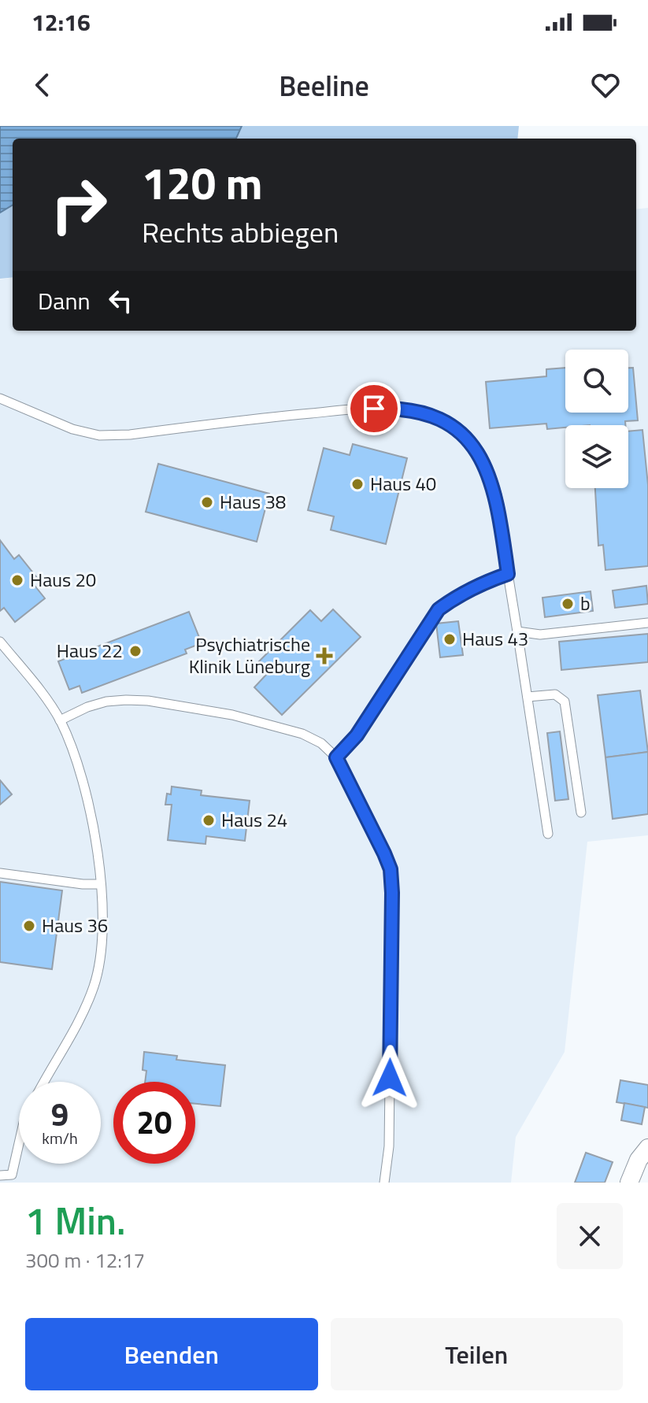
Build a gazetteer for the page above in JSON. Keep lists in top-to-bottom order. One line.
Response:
{"places":{"other":["Haus 40","Haus 38","Haus 20","b","Haus 43","Haus 22","Haus 24","Haus 36"],"health":["Psychiatrische Klinik Lüneburg"]},"page":{"status":"12:16","header":"Beeline","turn":["120 m","Rechts abbiegen"],"then":"Dann","speed":"9 km/h","limit":"20","heading":["1 Min.","300 m · 12:17"],"buttons":["Beenden","Teilen"]}}
